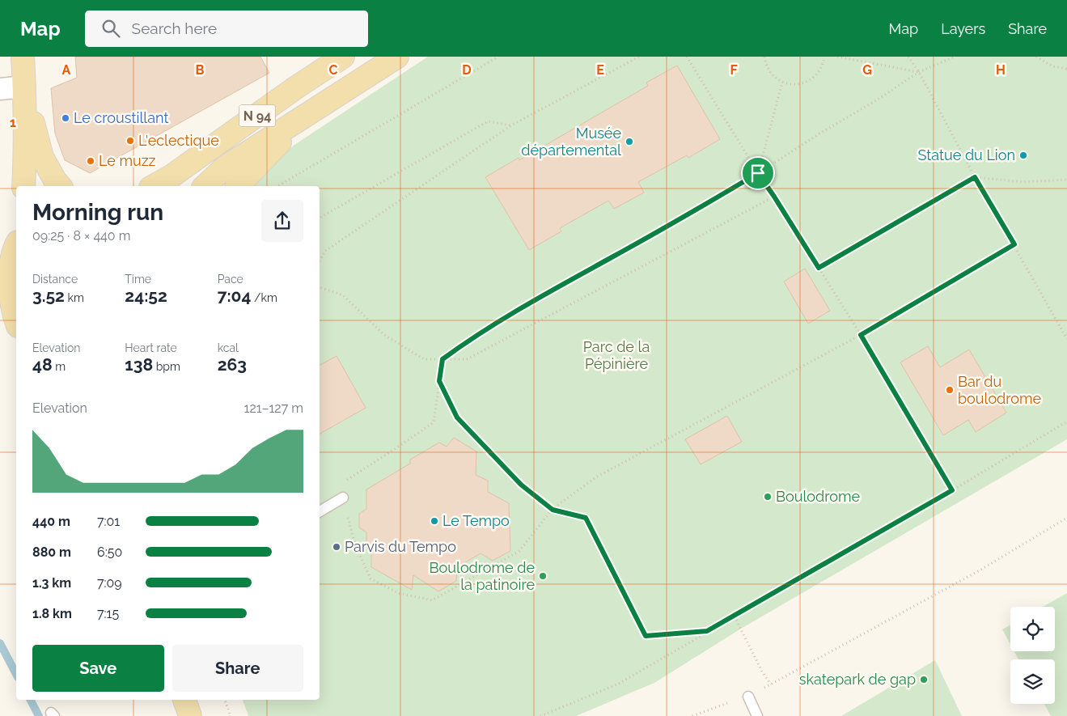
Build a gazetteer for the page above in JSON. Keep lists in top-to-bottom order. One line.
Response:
{"streets":{"main road":["N 94"]},"parks":["Parc de la Pépinière"],"places":["Le croustillant","L'eclectique","Musée départemental","Statue du Lion","Le muzz","Bar du boulodrome","Boulodrome","Le Tempo","Parvis du Tempo","Boulodrome de la patinoire","skatepark de gap"],"page":{"header":"Map","search":"Search here","nav":["Map","Layers","Share"],"heading":["Morning run","09:25 · 8 × 440 m"],"stats":[["Distance","3.52 km"],["Time","24:52"],["Pace","7:04 /km"],["Elevation","48 m"],["Heart rate","138 bpm"],["kcal","263"]],"chart":["Elevation","121–127 m"],"list":[{"name":"440 m","note":"7:01"},{"name":"880 m","note":"6:50"},{"name":"1.3 km","note":"7:09"},{"name":"1.8 km","note":"7:15"}],"buttons":["Save","Share"]},"grid":{"columns":["A","B","C","D","E","F","G","H"],"rows":["1"]}}
